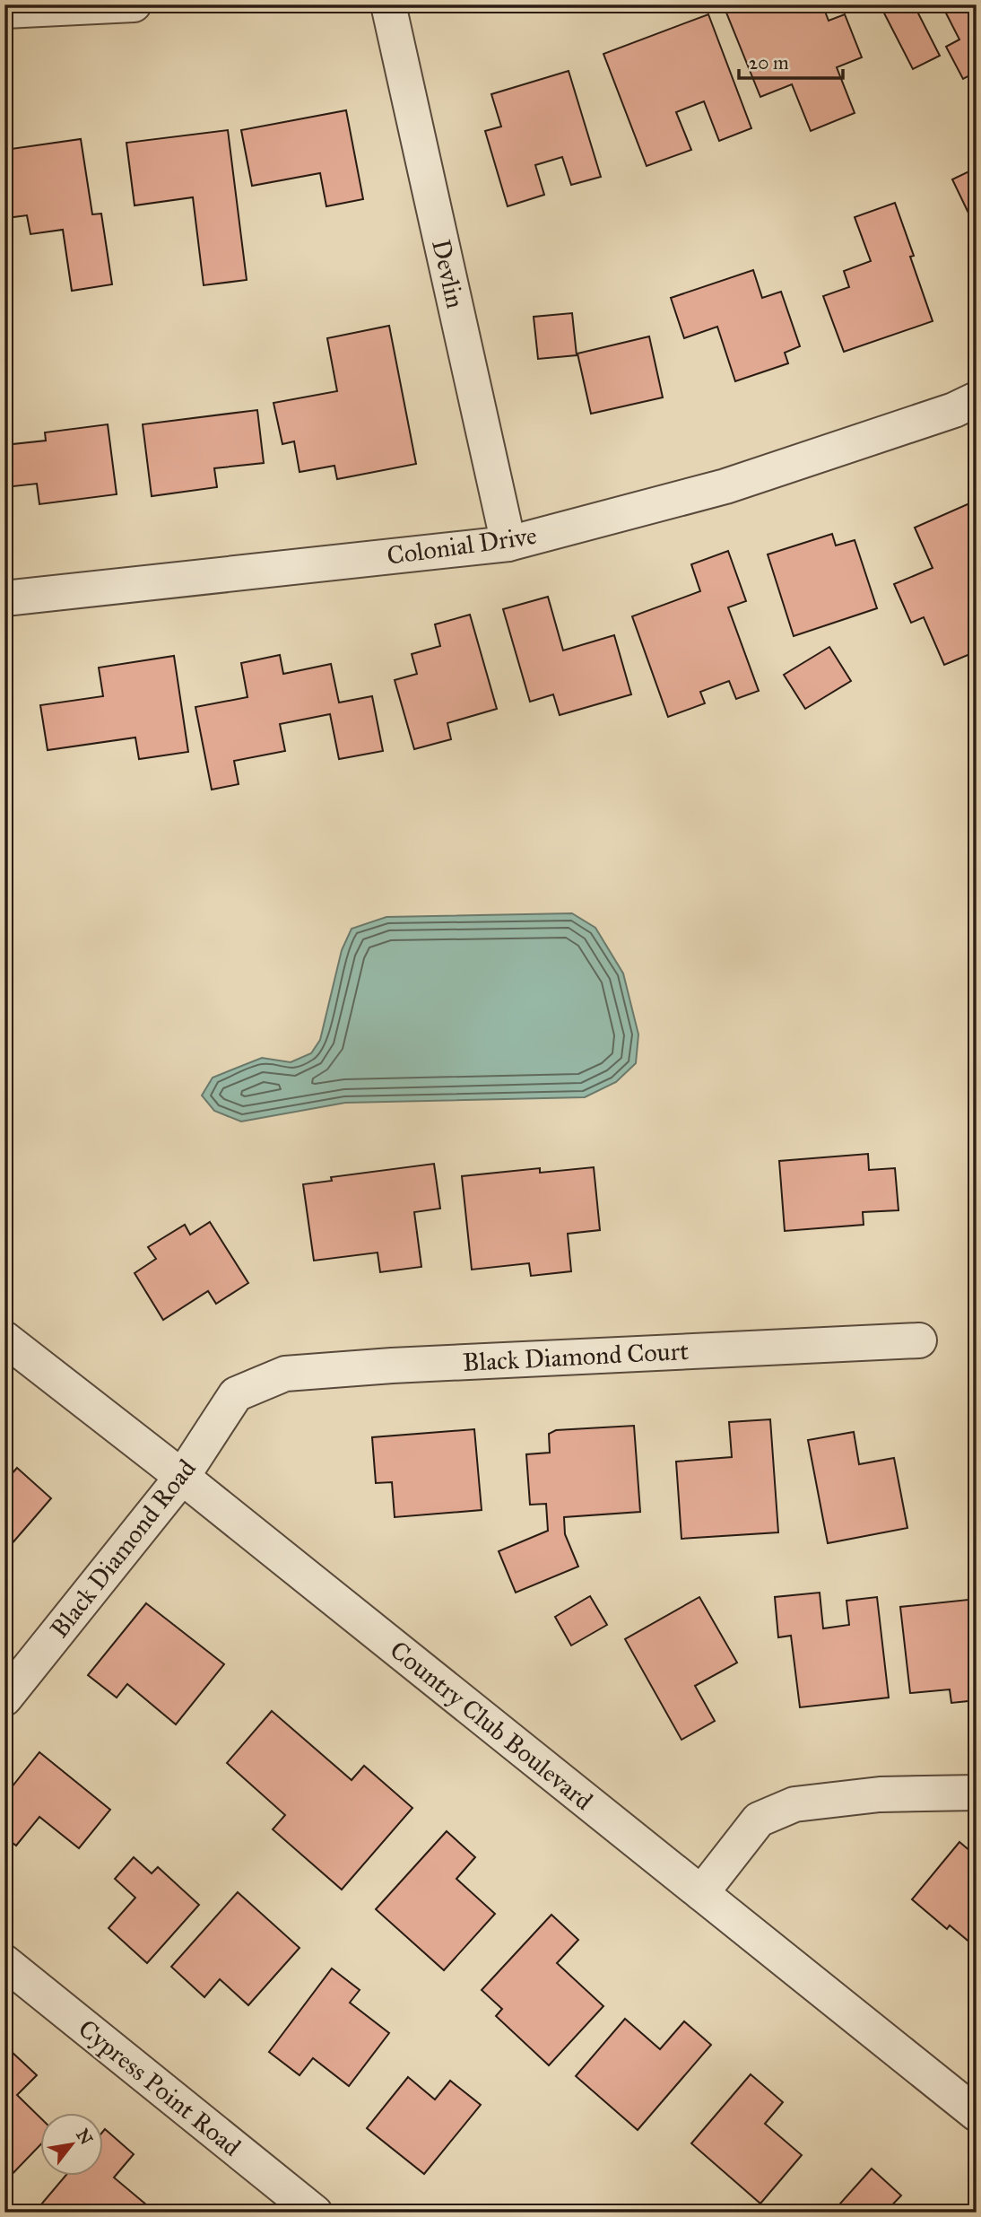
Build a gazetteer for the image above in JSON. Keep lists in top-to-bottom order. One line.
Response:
{"streets":{"street":["Devlin","Colonial Drive","Black Diamond Court","Black Diamond Road","Country Club Boulevard","Cypress Point Road"]},"crossings":[["Devlin","Colonial Drive"],["Black Diamond Court","Black Diamond Road"],["Black Diamond Road","Country Club Boulevard"]],"scale_bar":"20 m","north":"top right"}
